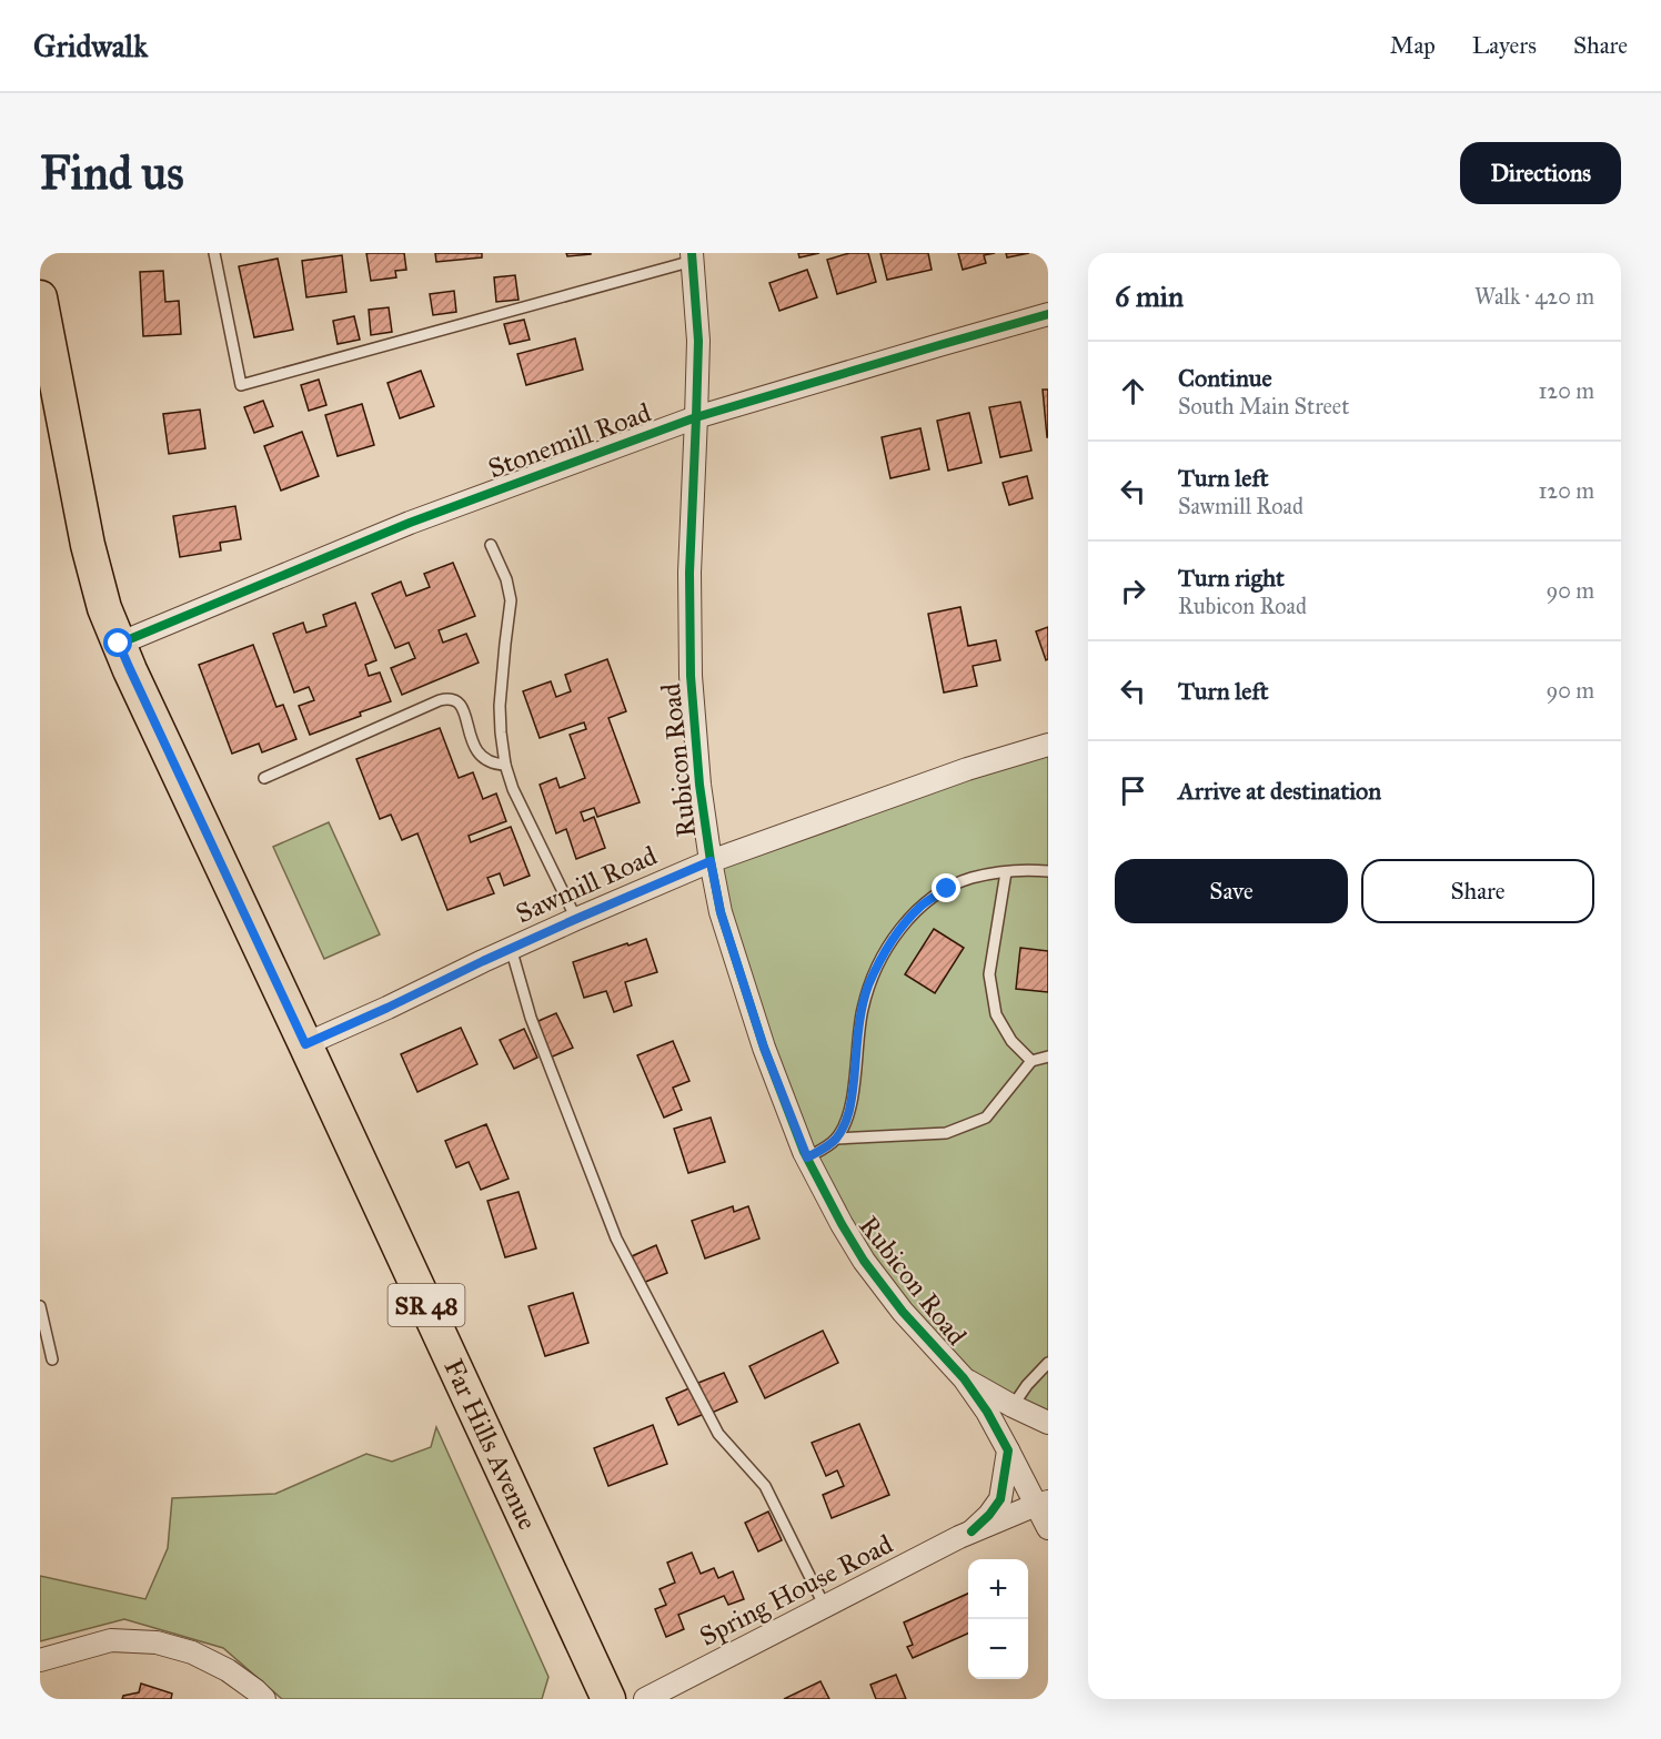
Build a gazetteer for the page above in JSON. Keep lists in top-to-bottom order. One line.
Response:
{"streets":{"main road":["SR 48","Far Hills Avenue"],"street":["Stonemill Road","Rubicon Road","Sawmill Road","Spring House Road"]},"crossings":[["Stonemill Road","Rubicon Road"],["Stonemill Road","SR 48"],["Rubicon Road","Sawmill Road"],["Sawmill Road","SR 48"],["Sawmill Road","Far Hills Avenue"],["SR 48","Far Hills Avenue"]],"page":{"header":"Gridwalk","nav":["Map","Layers","Share"],"buttons":["Directions",["Save","Share"]],"title":"Find us","heading":["6 min","Walk · 420 m"],"list":[["Continue","South Main Street","120 m"],["Turn left","Sawmill Road","120 m"],["Turn right","Rubicon Road","90 m"],["Turn left","90 m"],"Arrive at destination"],"map_buttons":["+","−"]}}
